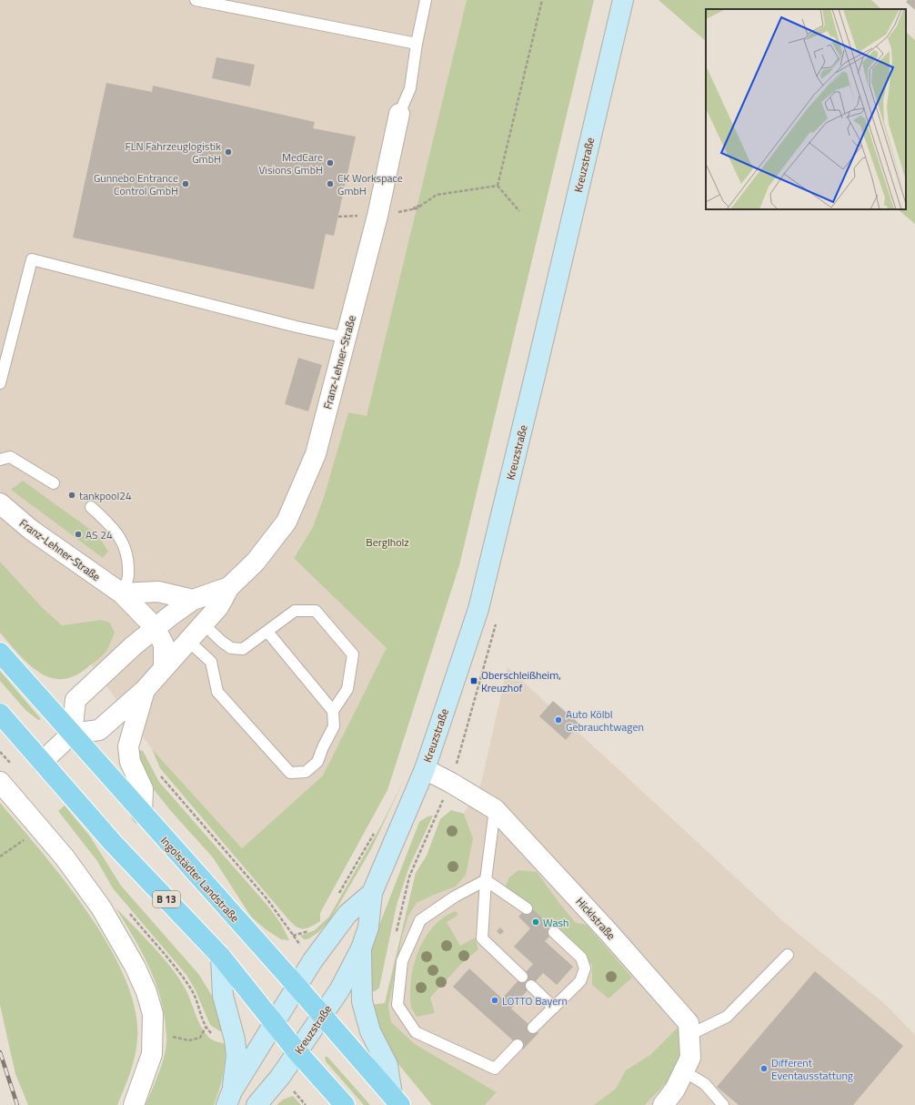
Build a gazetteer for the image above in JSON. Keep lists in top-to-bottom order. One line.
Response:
{"streets":{"main road":["Kreuzstraße","Ingolstädter Landstraße","B 13"],"street":["Franz-Lehner-Straße","Hicklstraße"]},"crossings":[["Kreuzstraße","Ingolstädter Landstraße"],["Kreuzstraße","B 13"],["Kreuzstraße","Hicklstraße"],["Franz-Lehner-Straße","Ingolstädter Landstraße"]],"parks":["Berglholz"],"places":{"other":["FLN Fahrzeuglogistik GmbH","MedCare Visions GmbH","Gunnebo Entrance Control GmbH","CK Workspace GmbH","tankpool24","AS 24","Auto Kölbl Gebrauchtwagen","Wash","LOTTO Bayern","Different Eventausstattung"],"transit":["Oberschleißheim, Kreuzhof"]}}
